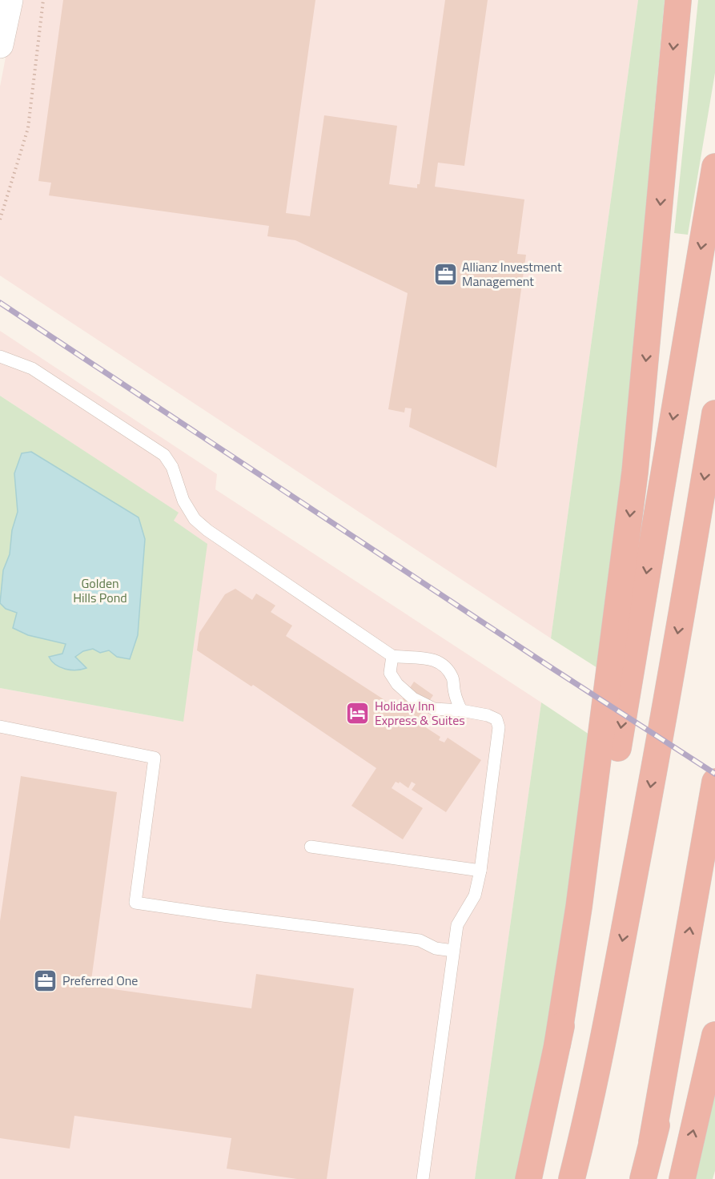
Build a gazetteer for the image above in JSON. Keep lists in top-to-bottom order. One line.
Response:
{"parks":["Golden Hills Pond"],"places":{"office":["Allianz Investment Management","Preferred One"],"hotel":["Holiday Inn Express & Suites"]}}
